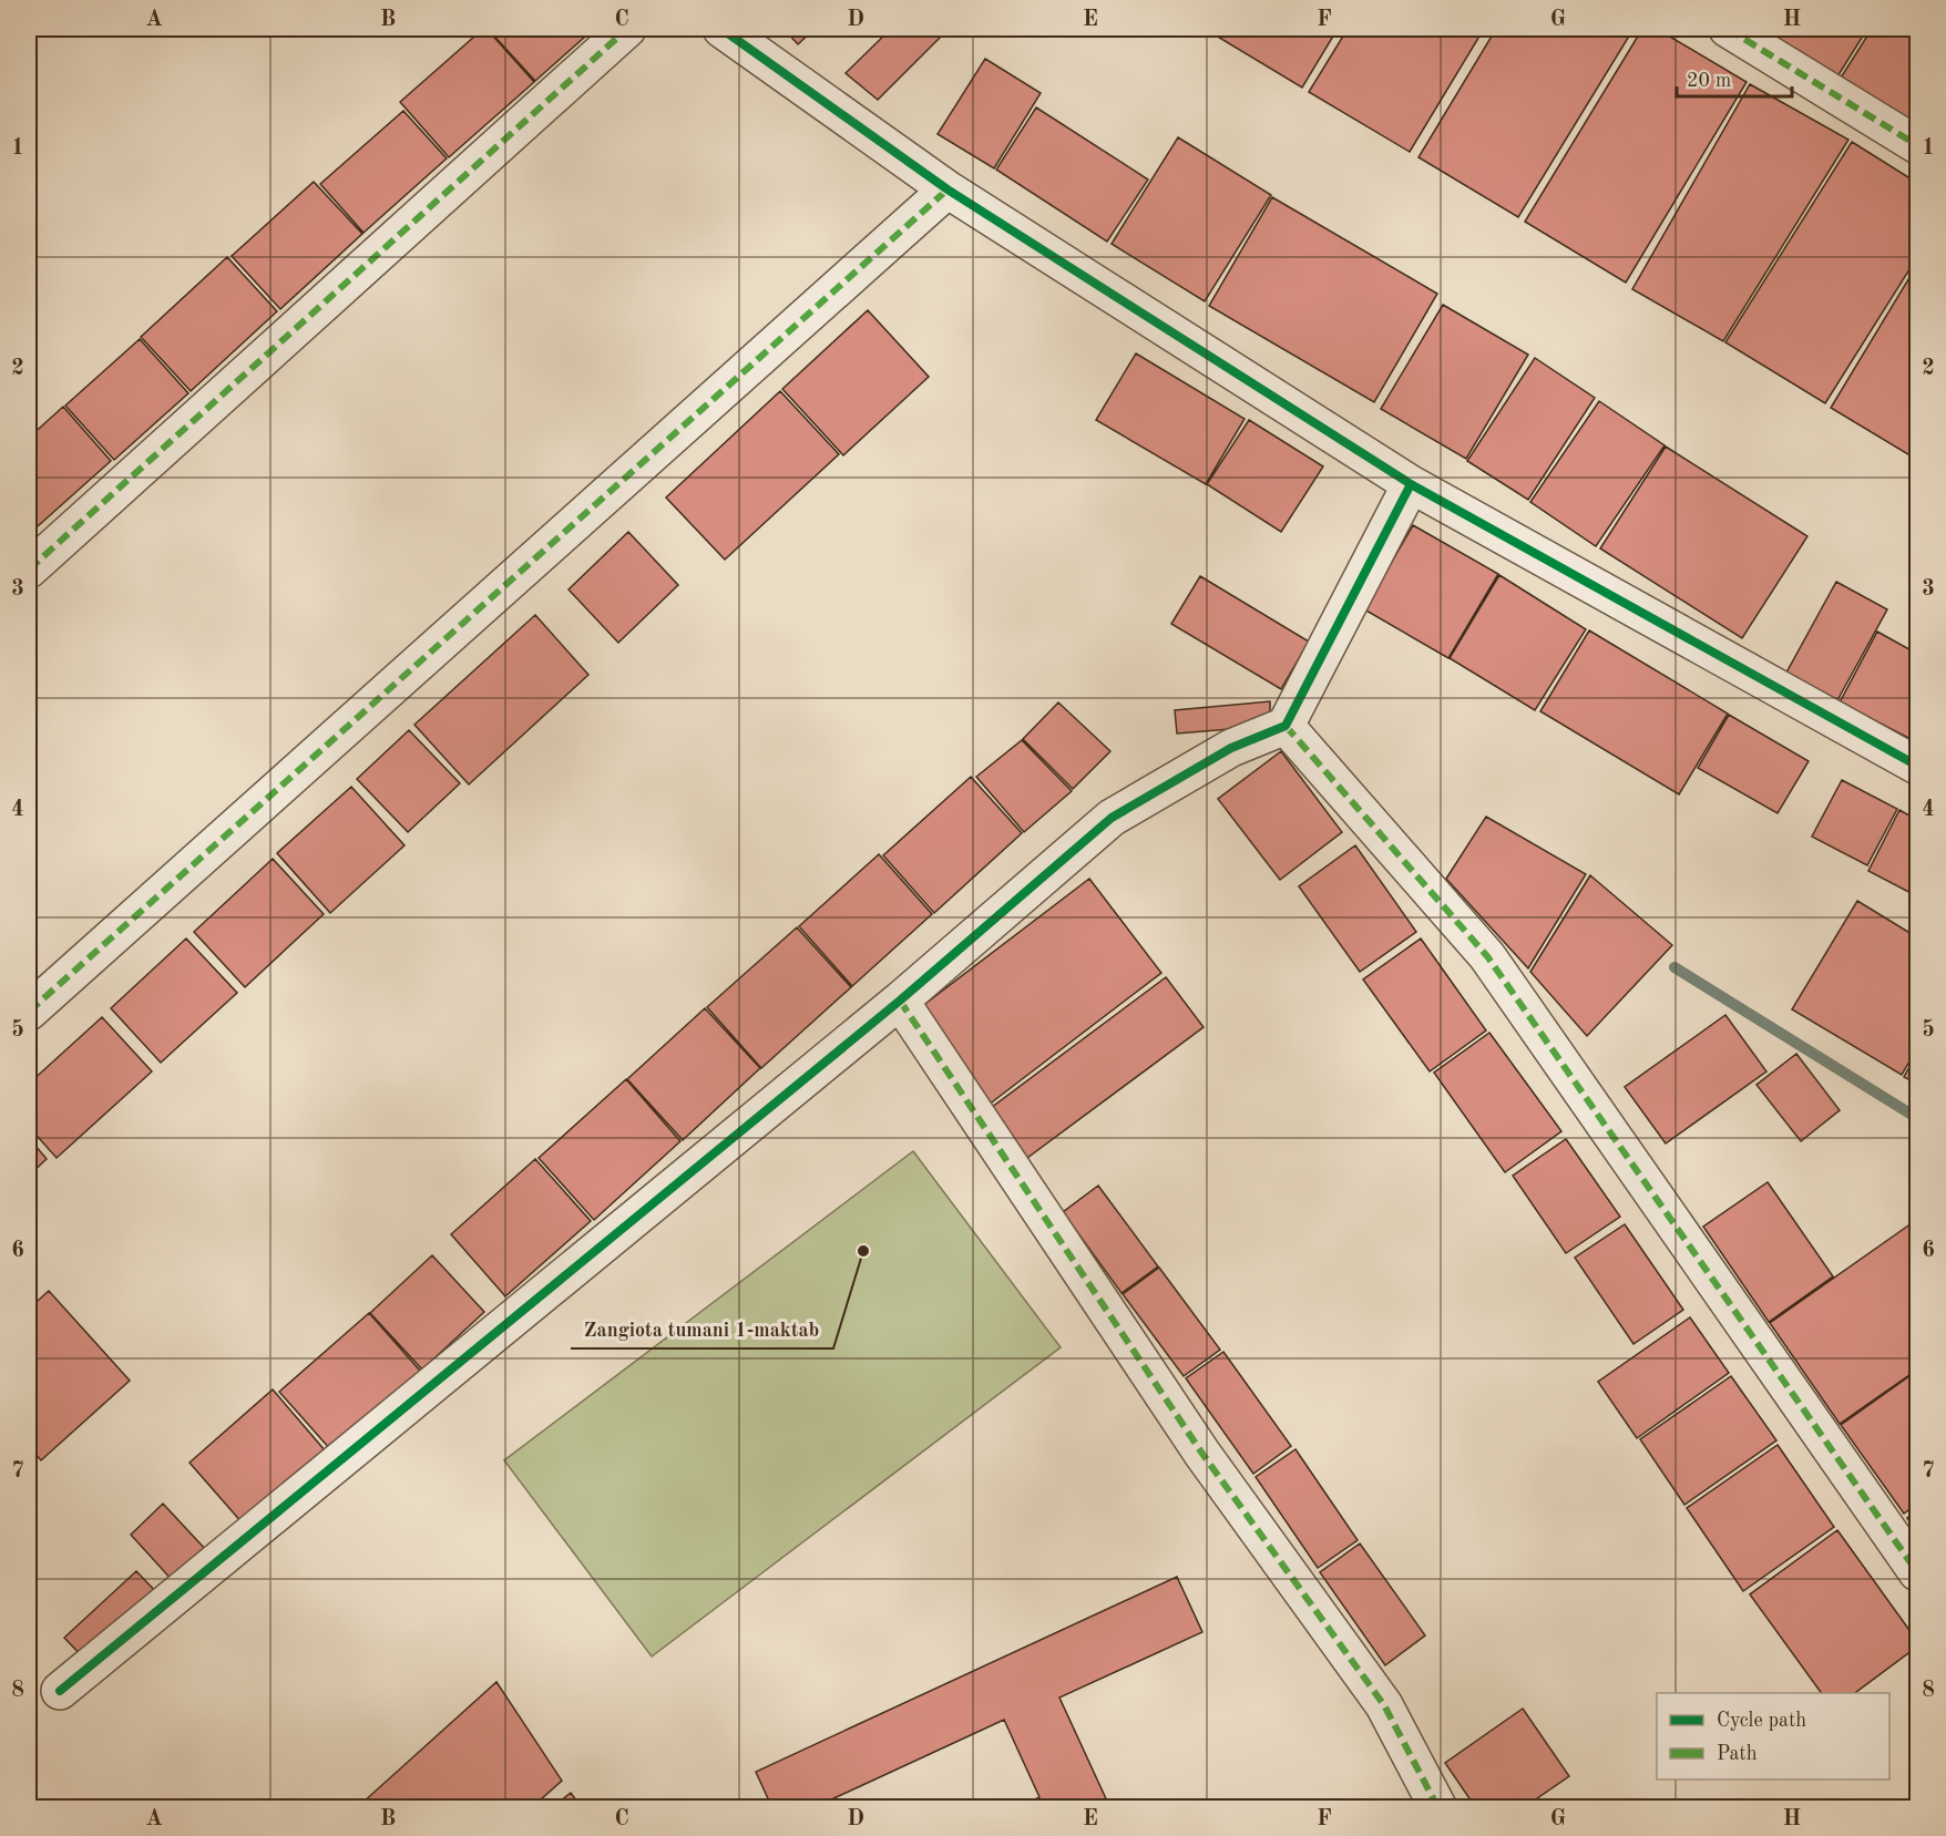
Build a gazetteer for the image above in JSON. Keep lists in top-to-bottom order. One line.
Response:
{"places":["Zangiota tumani 1-maktab"],"legend":["Cycle path","Path"],"scale_bar":"20 m","grid":{"columns":["A","B","C","D","E","F","G","H"],"rows":["1","2","3","4","5","6","7","8"]}}
